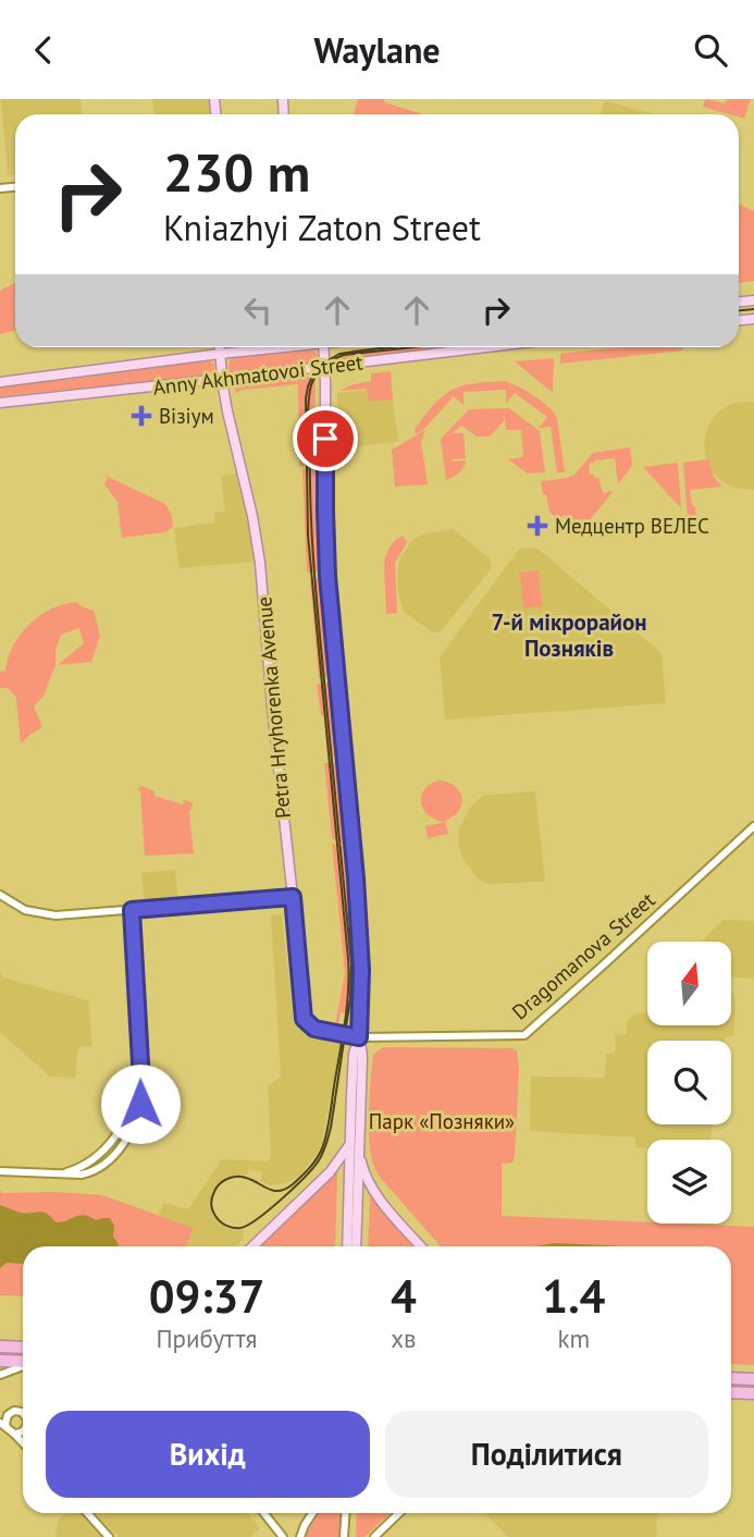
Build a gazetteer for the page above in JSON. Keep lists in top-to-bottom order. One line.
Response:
{"streets":{"main road":["Anny Akhmatovoi Street","Petra Hryhorenka Avenue"],"street":["Dragomanova Street"]},"crossings":[["Anny Akhmatovoi Street","Petra Hryhorenka Avenue"],["Petra Hryhorenka Avenue","Dragomanova Street"]],"districts":["7-й мікрорайон Позняків"],"parks":["Парк «Позняки»"],"places":{"health":["Візіум","Медцентр ВЕЛЕС"]},"north":"top","page":{"header":"Waylane","turn":["230 m","Kniazhyi Zaton Street"],"eta":["09:37","Прибуття","4","хв","1.4","km"],"buttons":["Вихід","Поділитися"]}}
